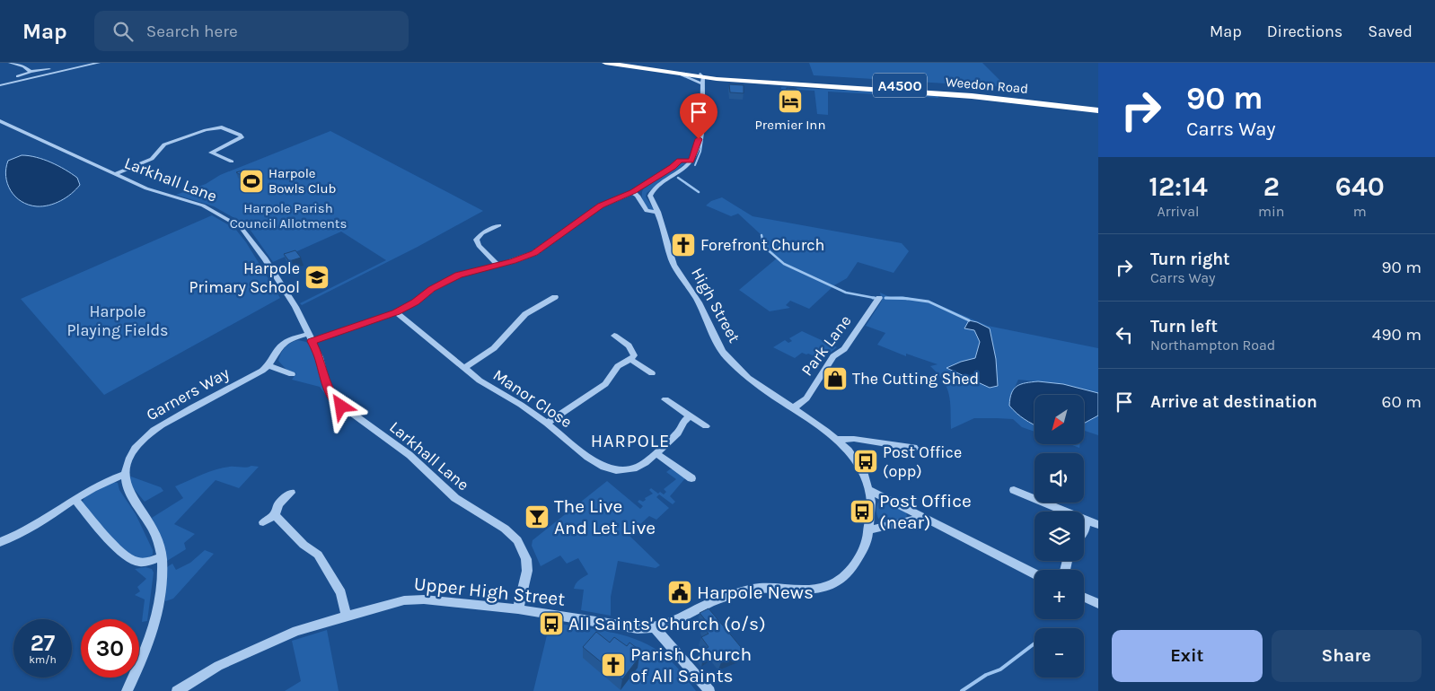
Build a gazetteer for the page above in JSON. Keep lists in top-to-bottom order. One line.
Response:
{"streets":{"highway":["A4500","Weedon Road"],"street":["Larkhall Lane","High Street","Park Lane","Garners Way","Manor Close","Upper High Street"]},"crossings":[["Larkhall Lane","Garners Way"],["Larkhall Lane","Upper High Street"],["High Street","Park Lane"],["High Street","Garners Way"],["High Street","Upper High Street"],["Garners Way","Manor Close"]],"districts":["HARPOLE"],"parks":["Harpole Parish Council Allotments","Harpole Playing Fields"],"places":{"hotel":["Premier Inn"],"sports":["Harpole Bowls Club"],"church":["Forefront Church","Parish Church of All Saints"],"school or university":["Harpole Primary School"],"shop":["The Cutting Shed"],"bus stop":["Post Office (opp)","Post Office (near)","All Saints' Church (o/s)"],"bar":["The Live And Let Live"],"public building":["Harpole News"]},"north":"bottom left","page":{"header":"Map","search":"Search here","nav":["Map","Directions","Saved"],"turn":["90 m","Carrs Way"],"eta":["12:14","Arrival","2","min","640","m"],"list":[{"name":"Turn right","note":"Carrs Way","value":"90 m"},{"name":"Turn left","note":"Northampton Road","value":"490 m"},{"name":"Arrive at destination","value":"60 m"}],"map_buttons":["+","−"],"speed":"27 km/h","limit":"30","buttons":["Exit","Share"]}}
